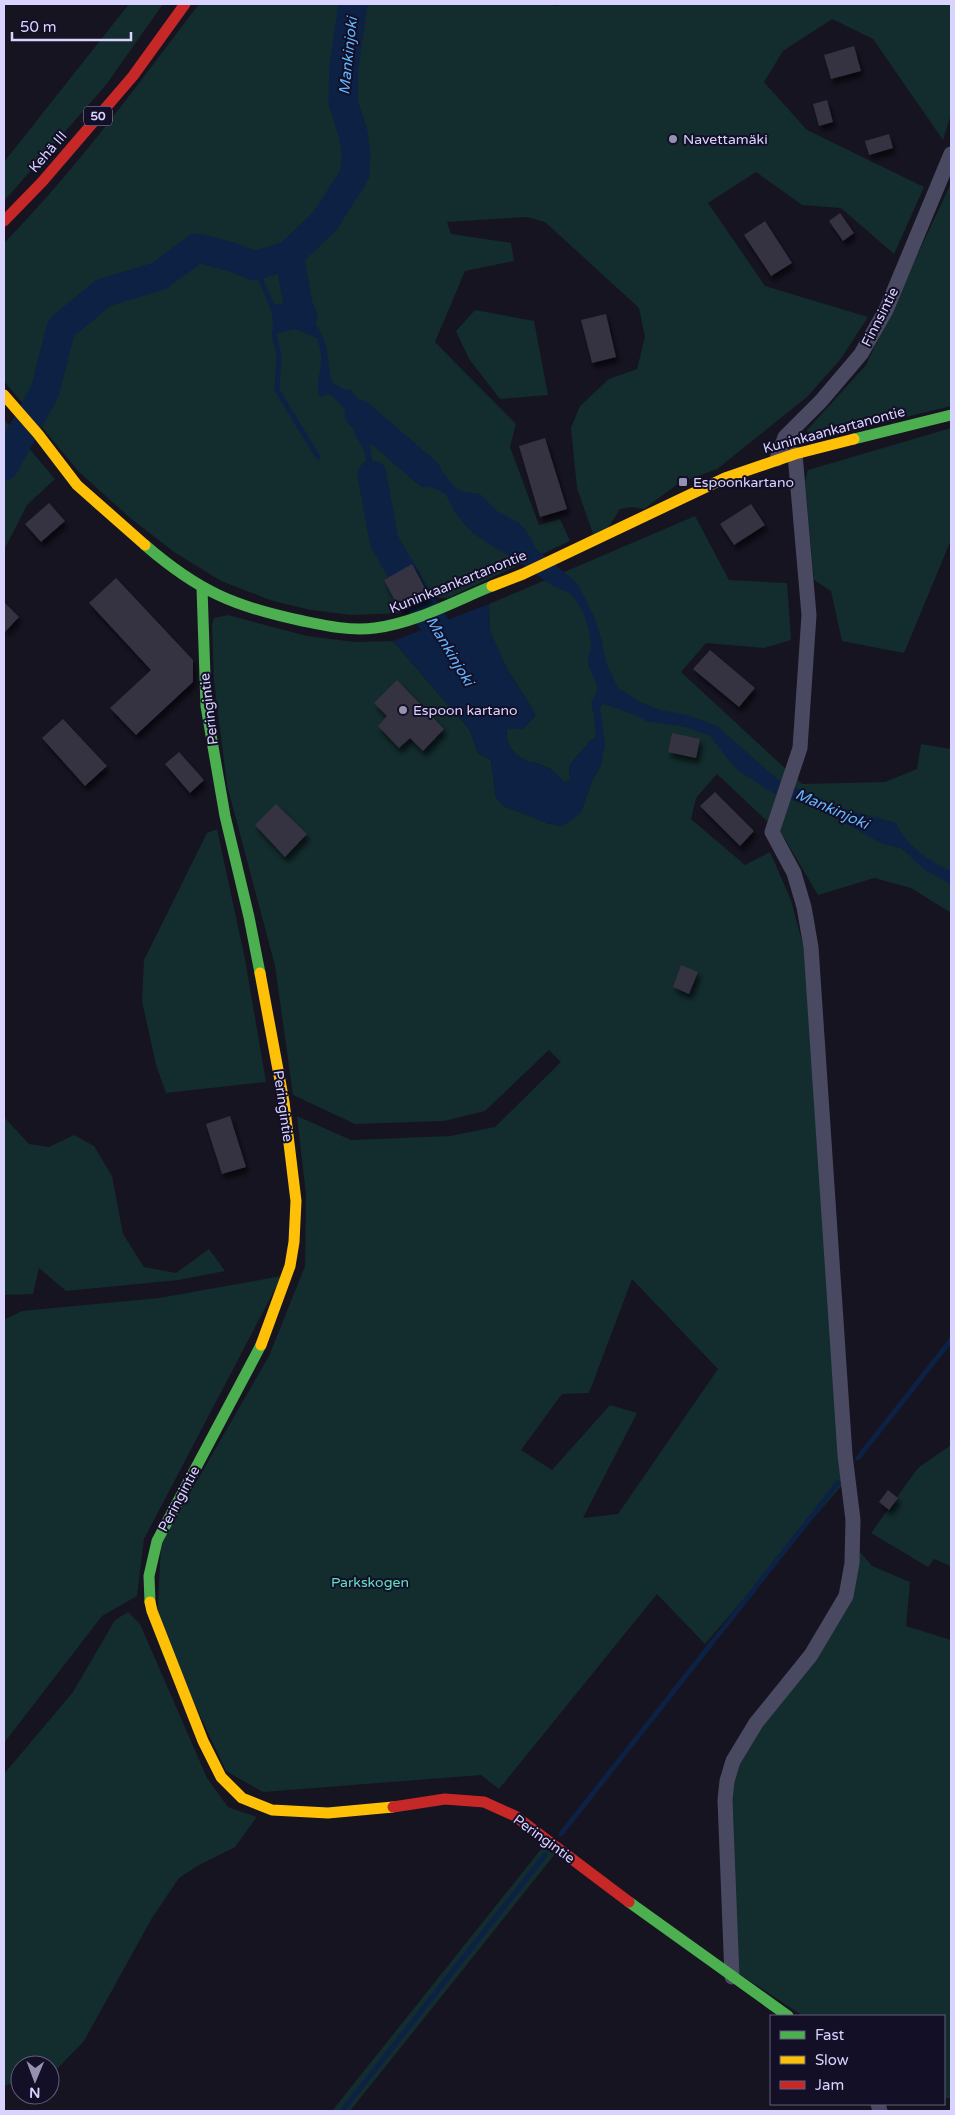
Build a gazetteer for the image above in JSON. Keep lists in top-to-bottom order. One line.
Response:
{"streets":{"main road":["50","Kehä III","Kuninkaankartanontie","Peringintie"],"street":["Finnsintie"]},"crossings":[["Finnsintie","Kuninkaankartanontie"],["Kuninkaankartanontie","Peringintie"]],"water":["Mankinjoki"],"parks":["Parkskogen"],"places":{"other":["Navettamäki","Espoon kartano"],"transit":["Espoonkartano"]},"legend":["Fast","Slow","Jam"],"scale_bar":"50 m","north":"bottom"}
